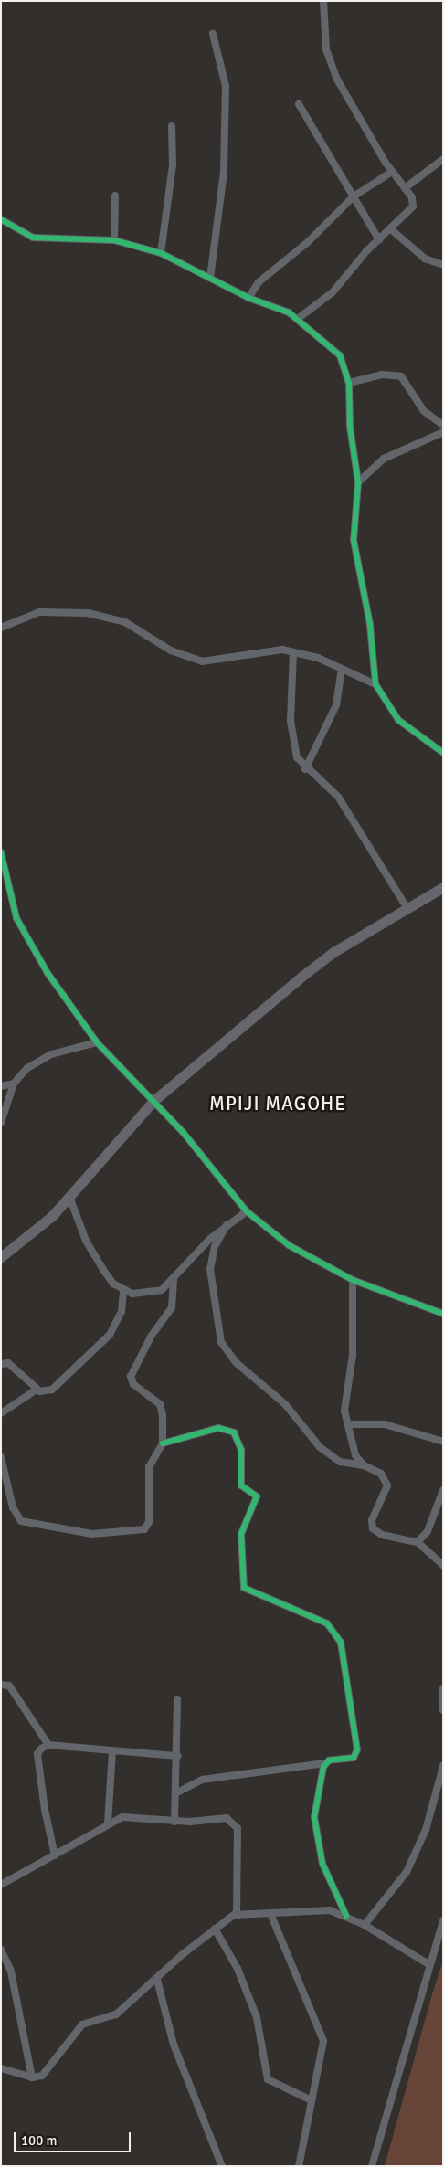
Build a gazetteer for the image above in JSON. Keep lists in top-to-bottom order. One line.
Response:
{"districts":["MPIJI MAGOHE"],"scale_bar":"100 m"}
